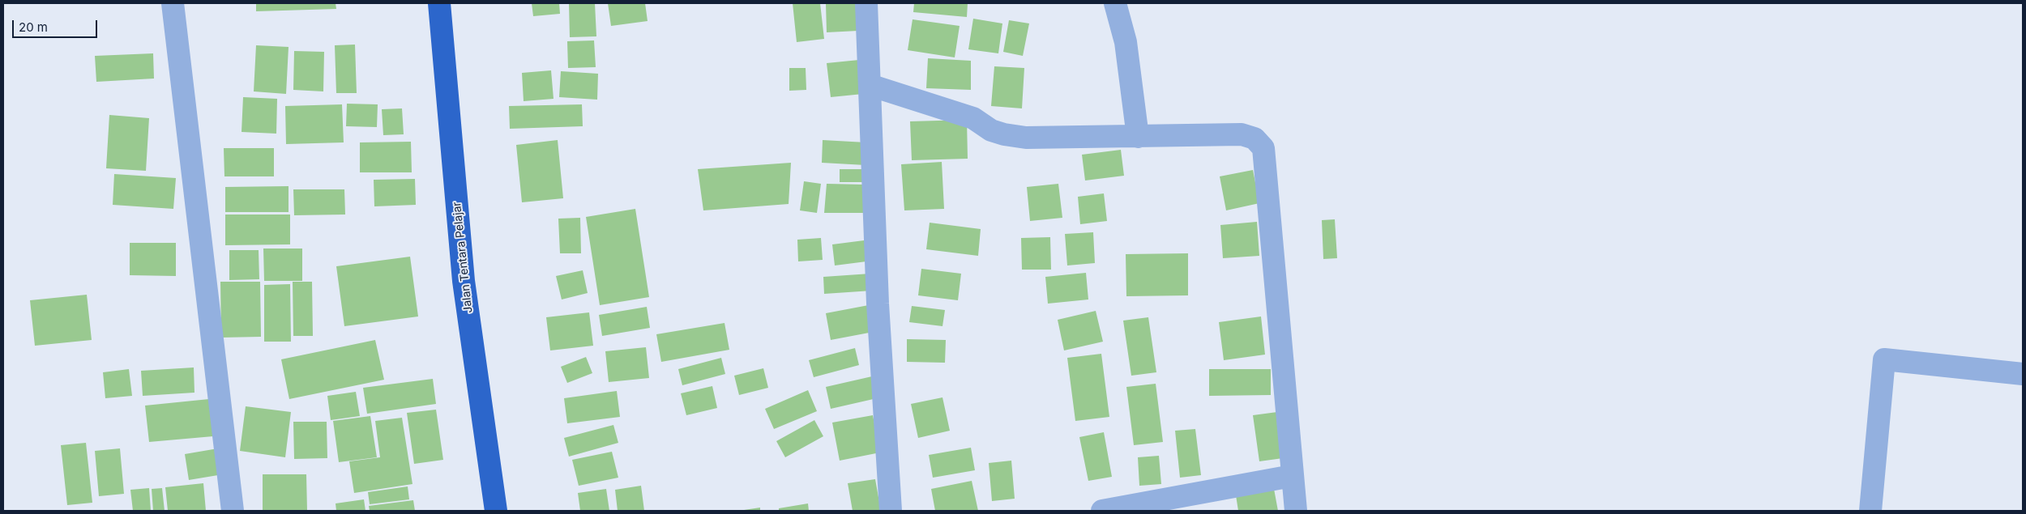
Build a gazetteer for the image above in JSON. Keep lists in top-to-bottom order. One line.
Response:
{"streets":{"highway":["Jalan Tentara Pelajar"]},"scale_bar":"20 m"}
